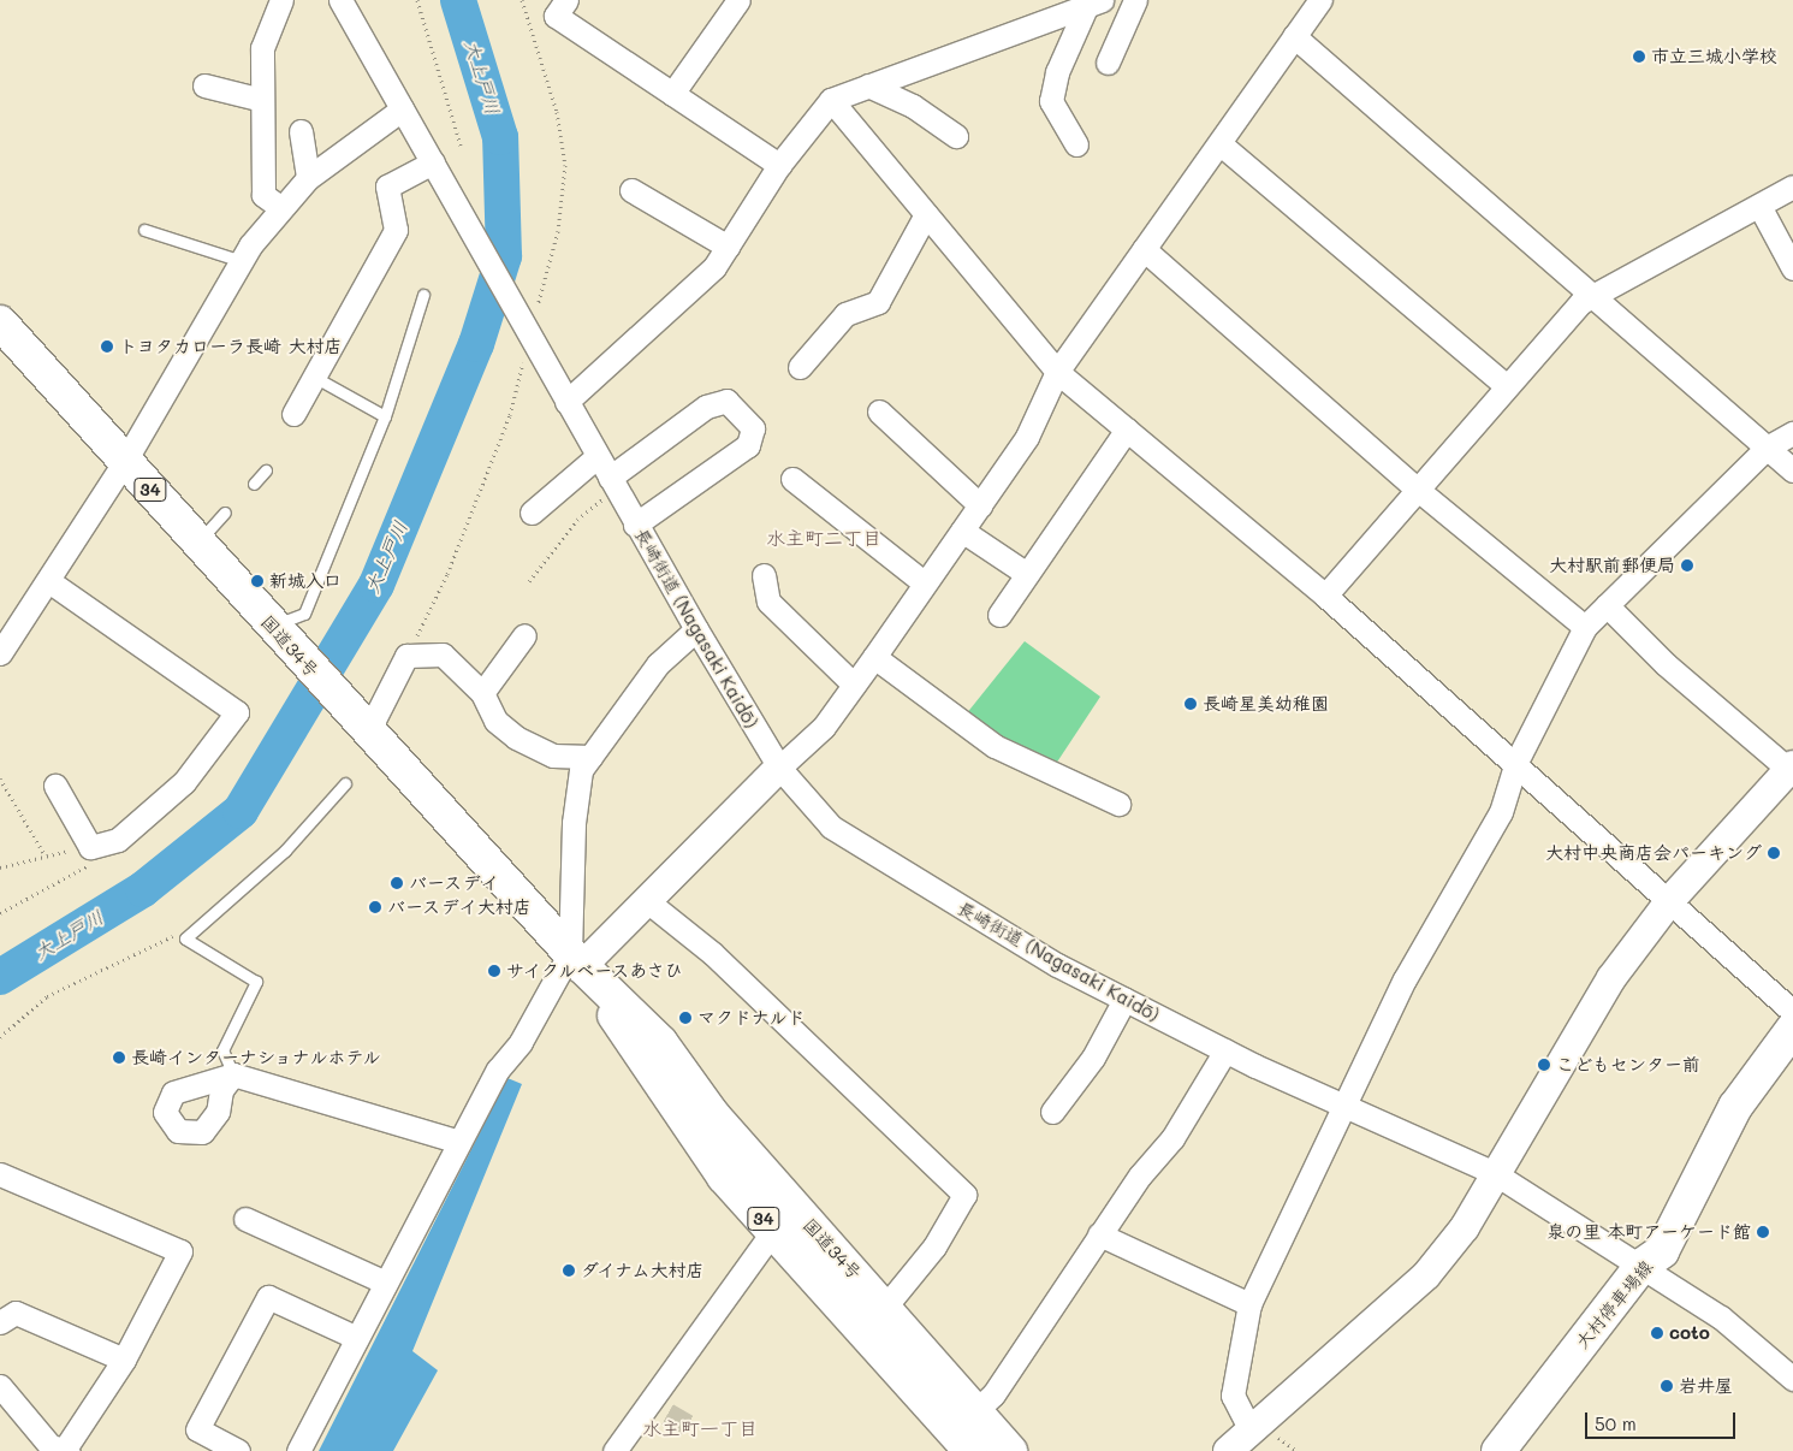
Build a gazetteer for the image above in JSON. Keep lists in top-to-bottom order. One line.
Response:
{"streets":{"main road":["34","国道34号","大村停車場線"],"street":["長崎街道 (Nagasaki Kaidō)"]},"crossings":[["長崎街道 (Nagasaki Kaidō)","大村停車場線"]],"districts":["水主町二丁目","水主町一丁目"],"water":["大上戸川"],"places":["市立三城小学校","トヨタカローラ長崎 大村店","大村駅前郵便局","新城入口","長崎星美幼稚園","大村中央商店会パーキング","バースデイ","バースデイ大村店","サイクルベースあさひ","マクドナルド","長崎インターナショナルホテル","こどもセンター前","泉の里 本町アーケード館","ダイナム大村店","coto","岩井屋"],"scale_bar":"50 m"}
